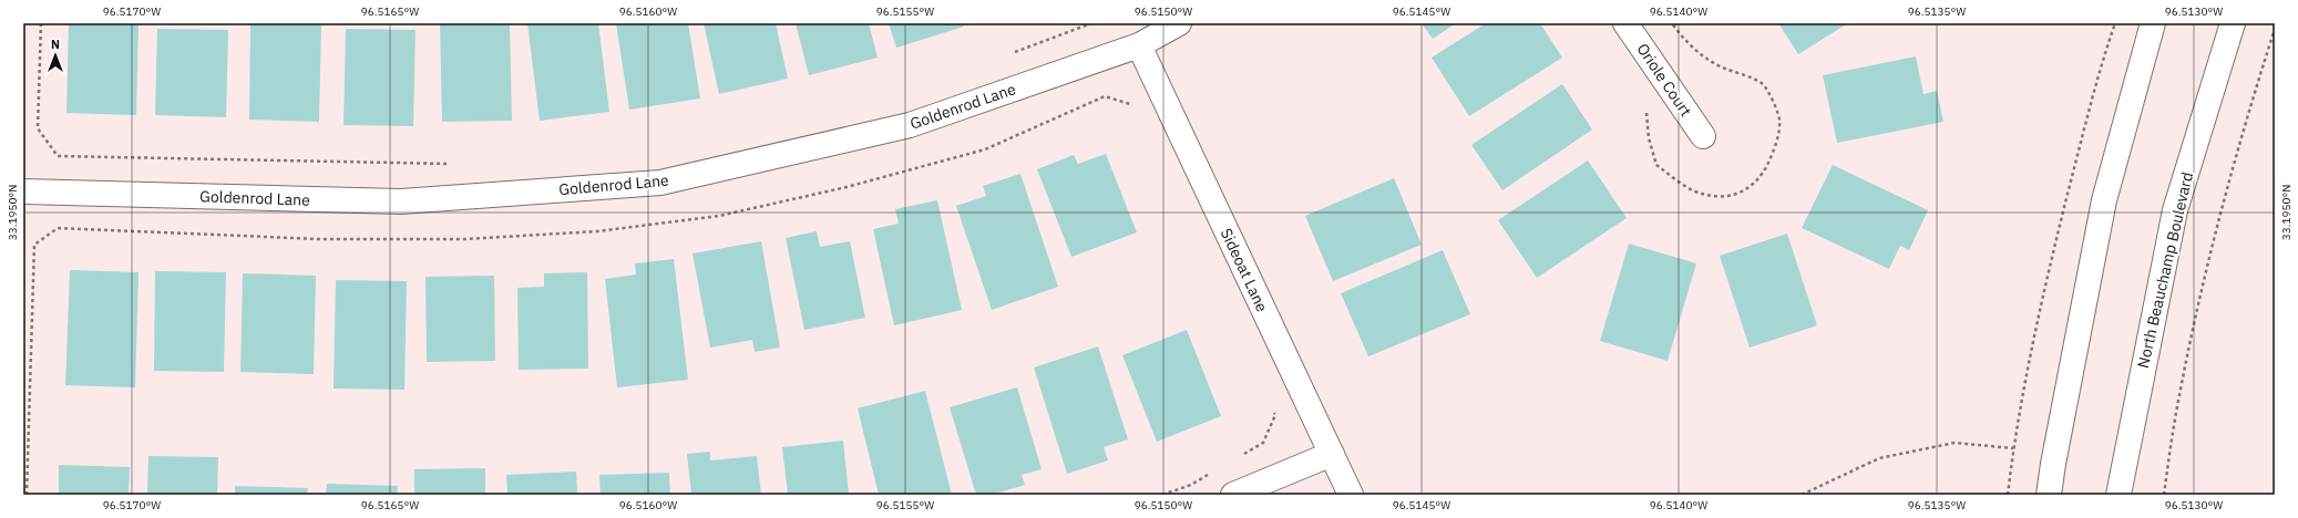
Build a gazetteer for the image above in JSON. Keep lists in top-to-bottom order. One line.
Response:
{"streets":{"street":["Oriole Court","Goldenrod Lane","Sideoat Lane","North Beauchamp Boulevard"]},"crossings":[["Goldenrod Lane","Sideoat Lane"]],"north":"top","coordinates":["96.5170°W","96.5165°W","96.5160°W","96.5155°W","96.5150°W","96.5145°W","96.5140°W","96.5135°W","96.5130°W","33.1950°N"]}
